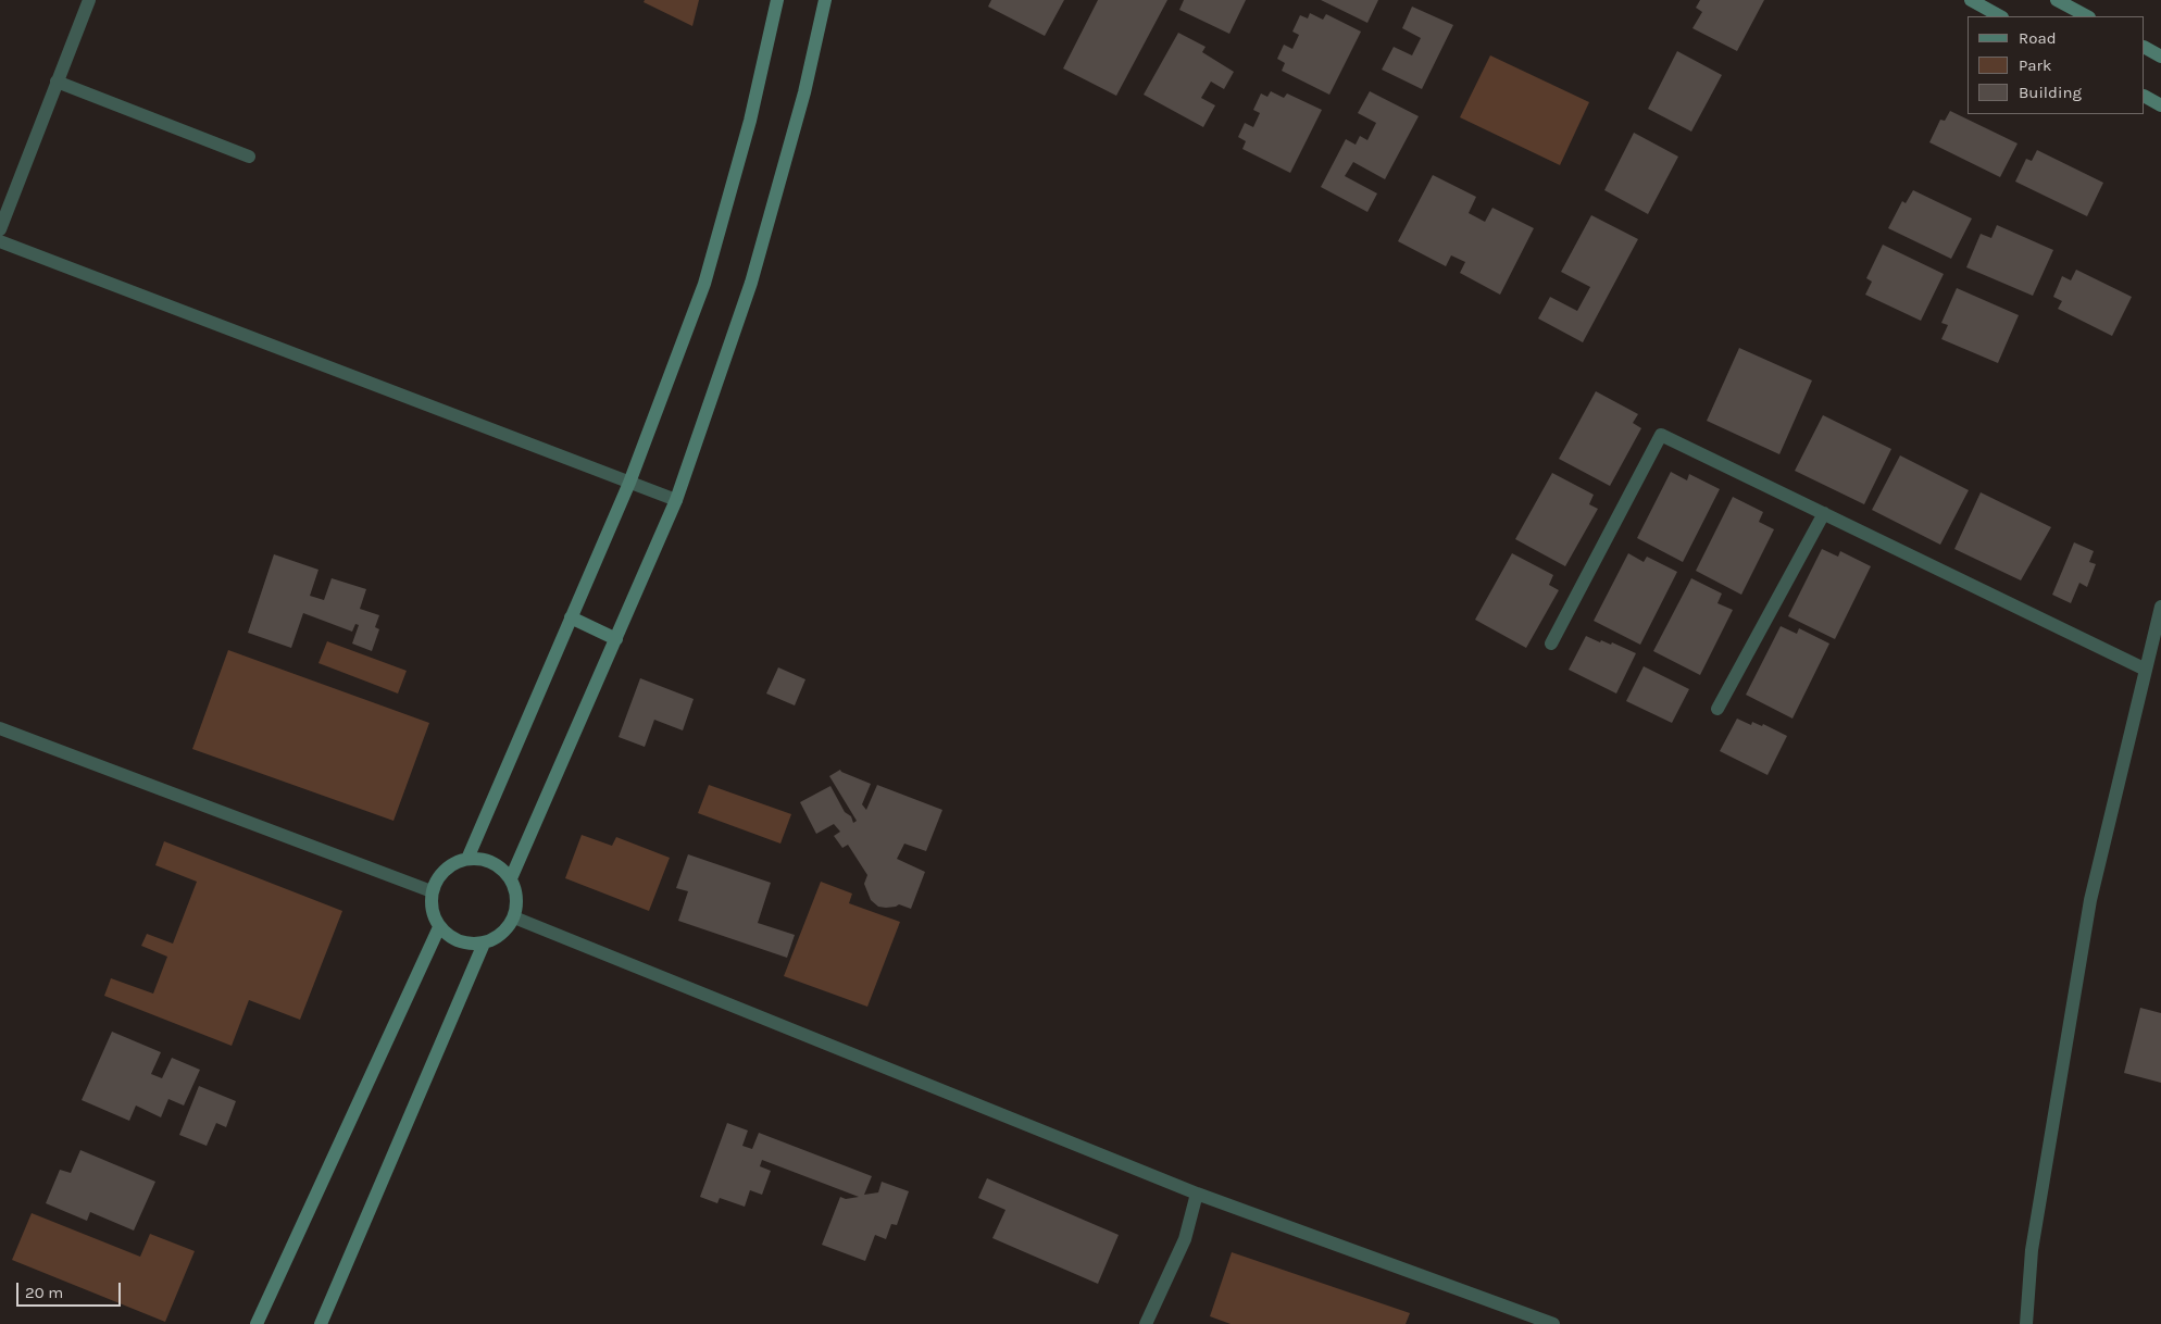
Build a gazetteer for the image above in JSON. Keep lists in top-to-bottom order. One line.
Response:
{"legend":["Road","Park","Building"],"scale_bar":"20 m"}
